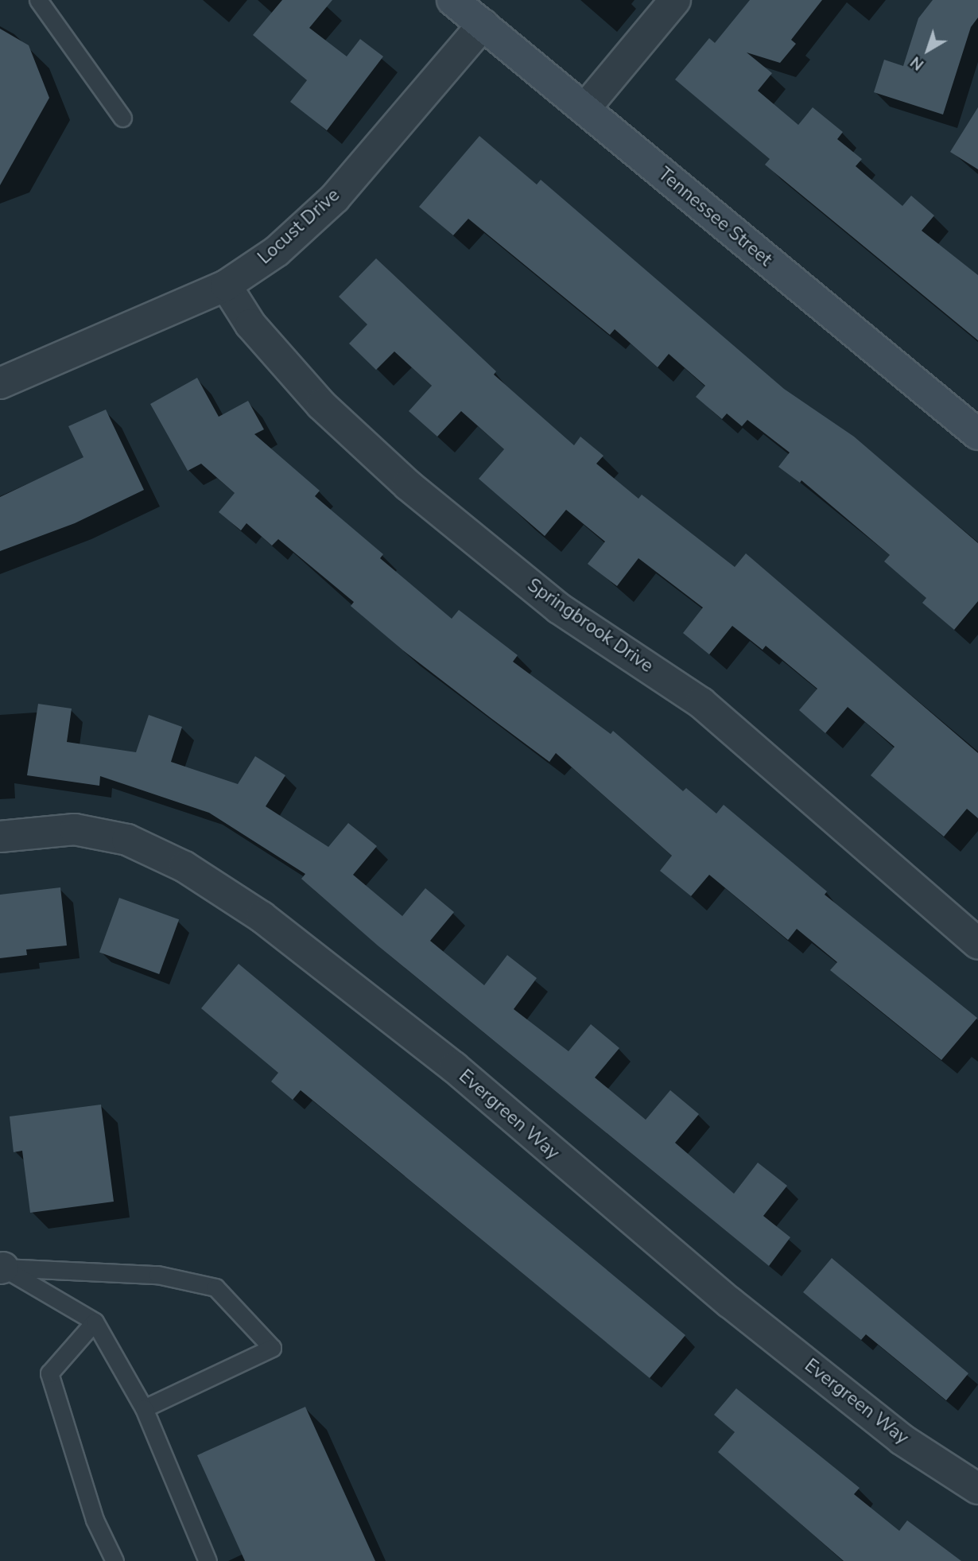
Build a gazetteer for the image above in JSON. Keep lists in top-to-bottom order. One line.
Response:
{"streets":{"main road":["Tennessee Street"],"street":["Locust Drive","Springbrook Drive","Evergreen Way"]},"crossings":[["Tennessee Street","Locust Drive"],["Locust Drive","Springbrook Drive"]],"north":"bottom left"}
